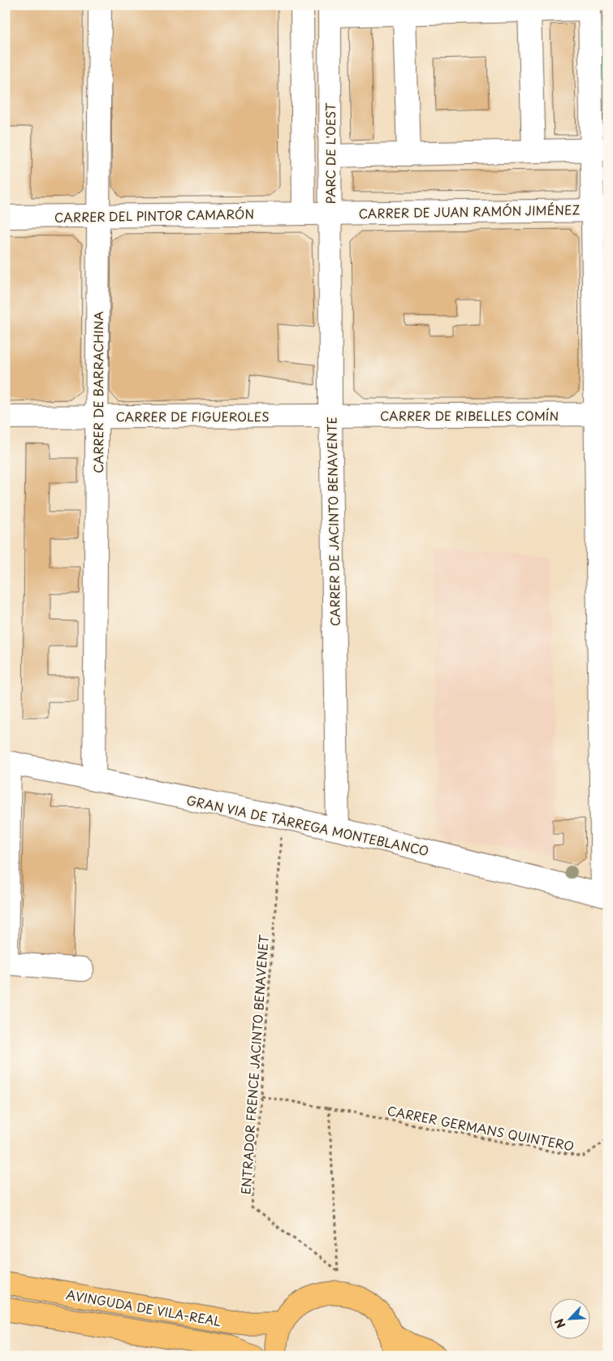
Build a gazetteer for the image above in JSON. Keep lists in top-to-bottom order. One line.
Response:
{"streets":{"main road":["AVINGUDA DE VILA-REAL"],"street":["PARC DE L'OEST","CARRER DE JUAN RAMÓN JIMÉNEZ","CARRER DEL PINTOR CAMARÓN","CARRER DE BARRACHINA","CARRER DE RIBELLES COMÍN","CARRER DE FIGUEROLES","CARRER DE JACINTO BENAVENTE","GRAN VIA DE TÀRREGA MONTEBLANCO"],"path":["ENTRADOR FRENCE JACINTO BENAVENET","CARRER GERMANS QUINTERO"]},"crossings":[["PARC DE L'OEST","CARRER DE JUAN RAMÓN JIMÉNEZ"],["PARC DE L'OEST","CARRER DEL PINTOR CAMARÓN"],["PARC DE L'OEST","CARRER DE JACINTO BENAVENTE"],["CARRER DE JUAN RAMÓN JIMÉNEZ","CARRER DE JACINTO BENAVENTE"],["CARRER DEL PINTOR CAMARÓN","CARRER DE BARRACHINA"],["CARRER DE BARRACHINA","CARRER DE FIGUEROLES"],["CARRER DE BARRACHINA","GRAN VIA DE TÀRREGA MONTEBLANCO"],["CARRER DE RIBELLES COMÍN","CARRER DE FIGUEROLES"],["CARRER DE RIBELLES COMÍN","CARRER DE JACINTO BENAVENTE"],["CARRER DE FIGUEROLES","CARRER DE JACINTO BENAVENTE"],["CARRER DE JACINTO BENAVENTE","GRAN VIA DE TÀRREGA MONTEBLANCO"],["GRAN VIA DE TÀRREGA MONTEBLANCO","ENTRADOR FRENCE JACINTO BENAVENET"],["ENTRADOR FRENCE JACINTO BENAVENET","CARRER GERMANS QUINTERO"]],"north":"bottom left"}
